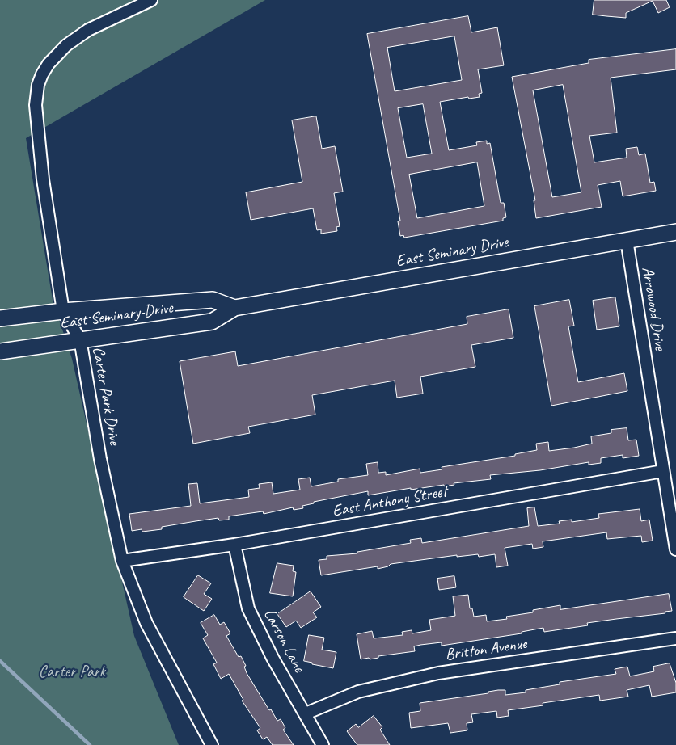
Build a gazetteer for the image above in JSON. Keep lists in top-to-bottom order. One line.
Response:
{"streets":{"main road":["East Seminary Drive"],"street":["Arrowood Drive","Carter Park Drive","East Anthony Street","Larson Lane","Britton Avenue"]},"crossings":[["East Seminary Drive","Arrowood Drive"],["East Seminary Drive","Carter Park Drive"],["Arrowood Drive","East Anthony Street"],["Carter Park Drive","East Anthony Street"],["East Anthony Street","Larson Lane"],["Larson Lane","Britton Avenue"]],"parks":["Carter Park"]}
